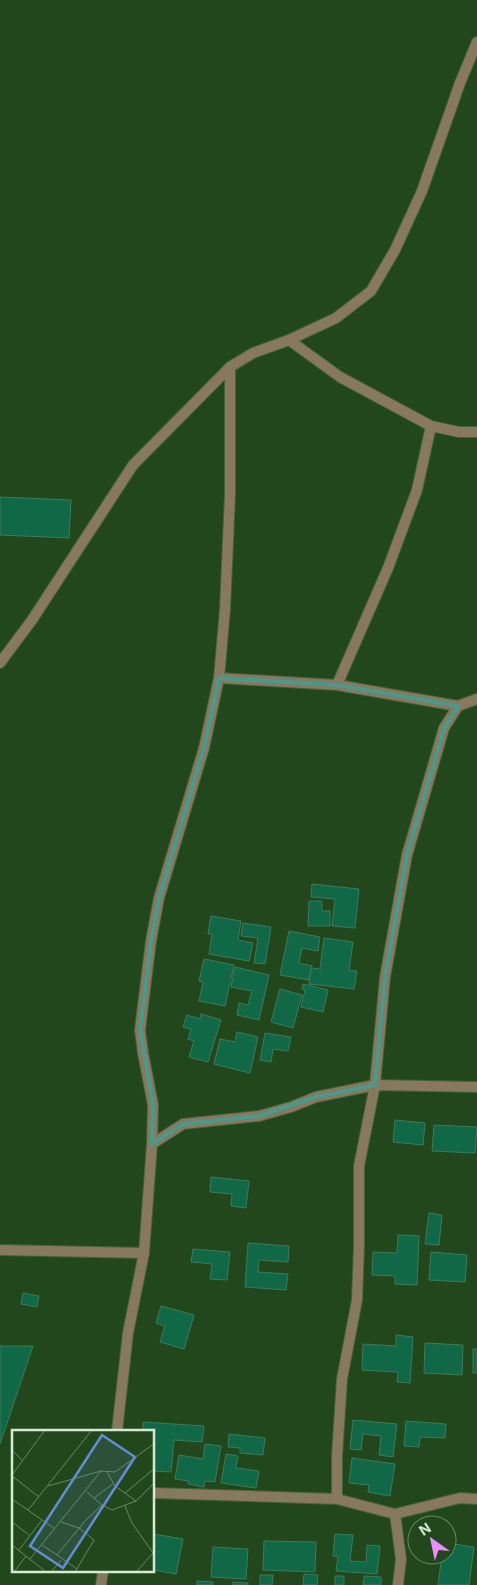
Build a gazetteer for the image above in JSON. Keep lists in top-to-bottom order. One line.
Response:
{"north":"top left"}
